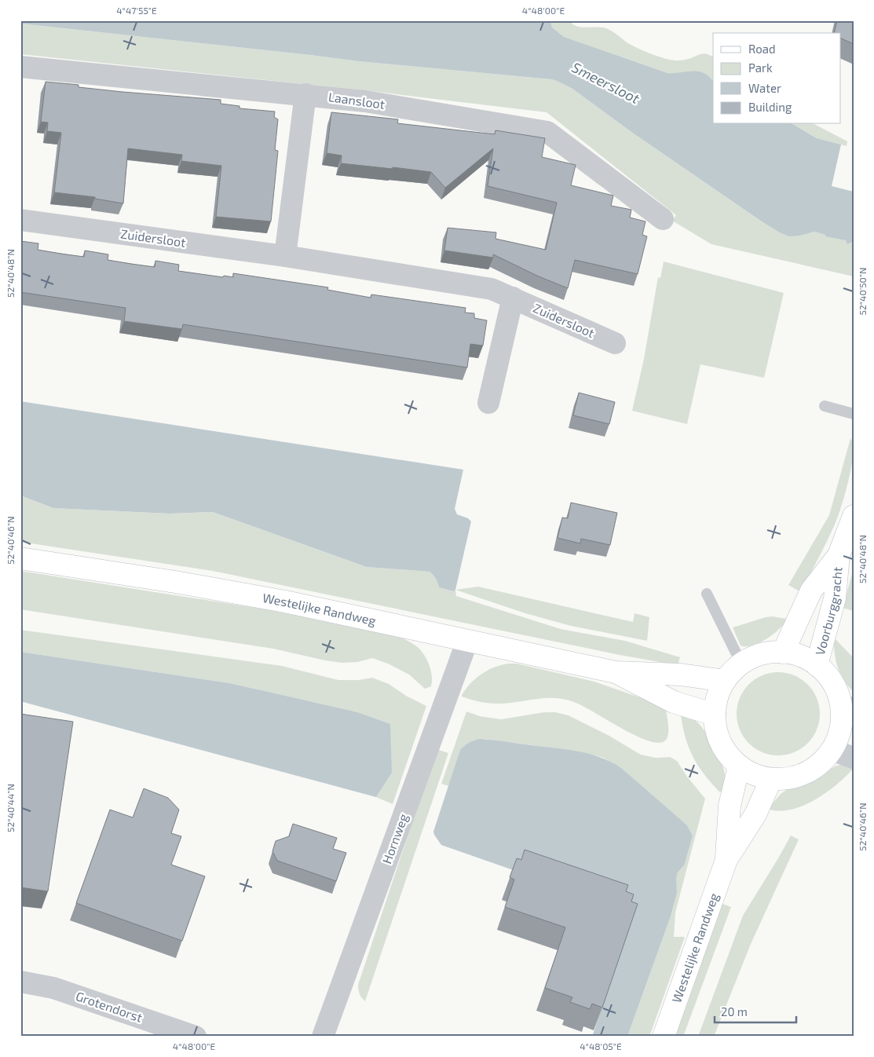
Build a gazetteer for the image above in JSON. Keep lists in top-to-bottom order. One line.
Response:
{"streets":{"street":["Laansloot","Zuidersloot","Westelijke Randweg","Voorburggracht","Hornweg","Grotendorst"]},"crossings":[["Westelijke Randweg","Voorburggracht"],["Westelijke Randweg","Hornweg"]],"water":["Smeersloot"],"legend":["Road","Park","Water","Building"],"scale_bar":"20 m","coordinates":["4°47'55\"E","4°48'00\"E","52°40'48\"N","52°40'50\"N","52°40'46\"N","52°40'44\"N","4°48'05\"E"]}
